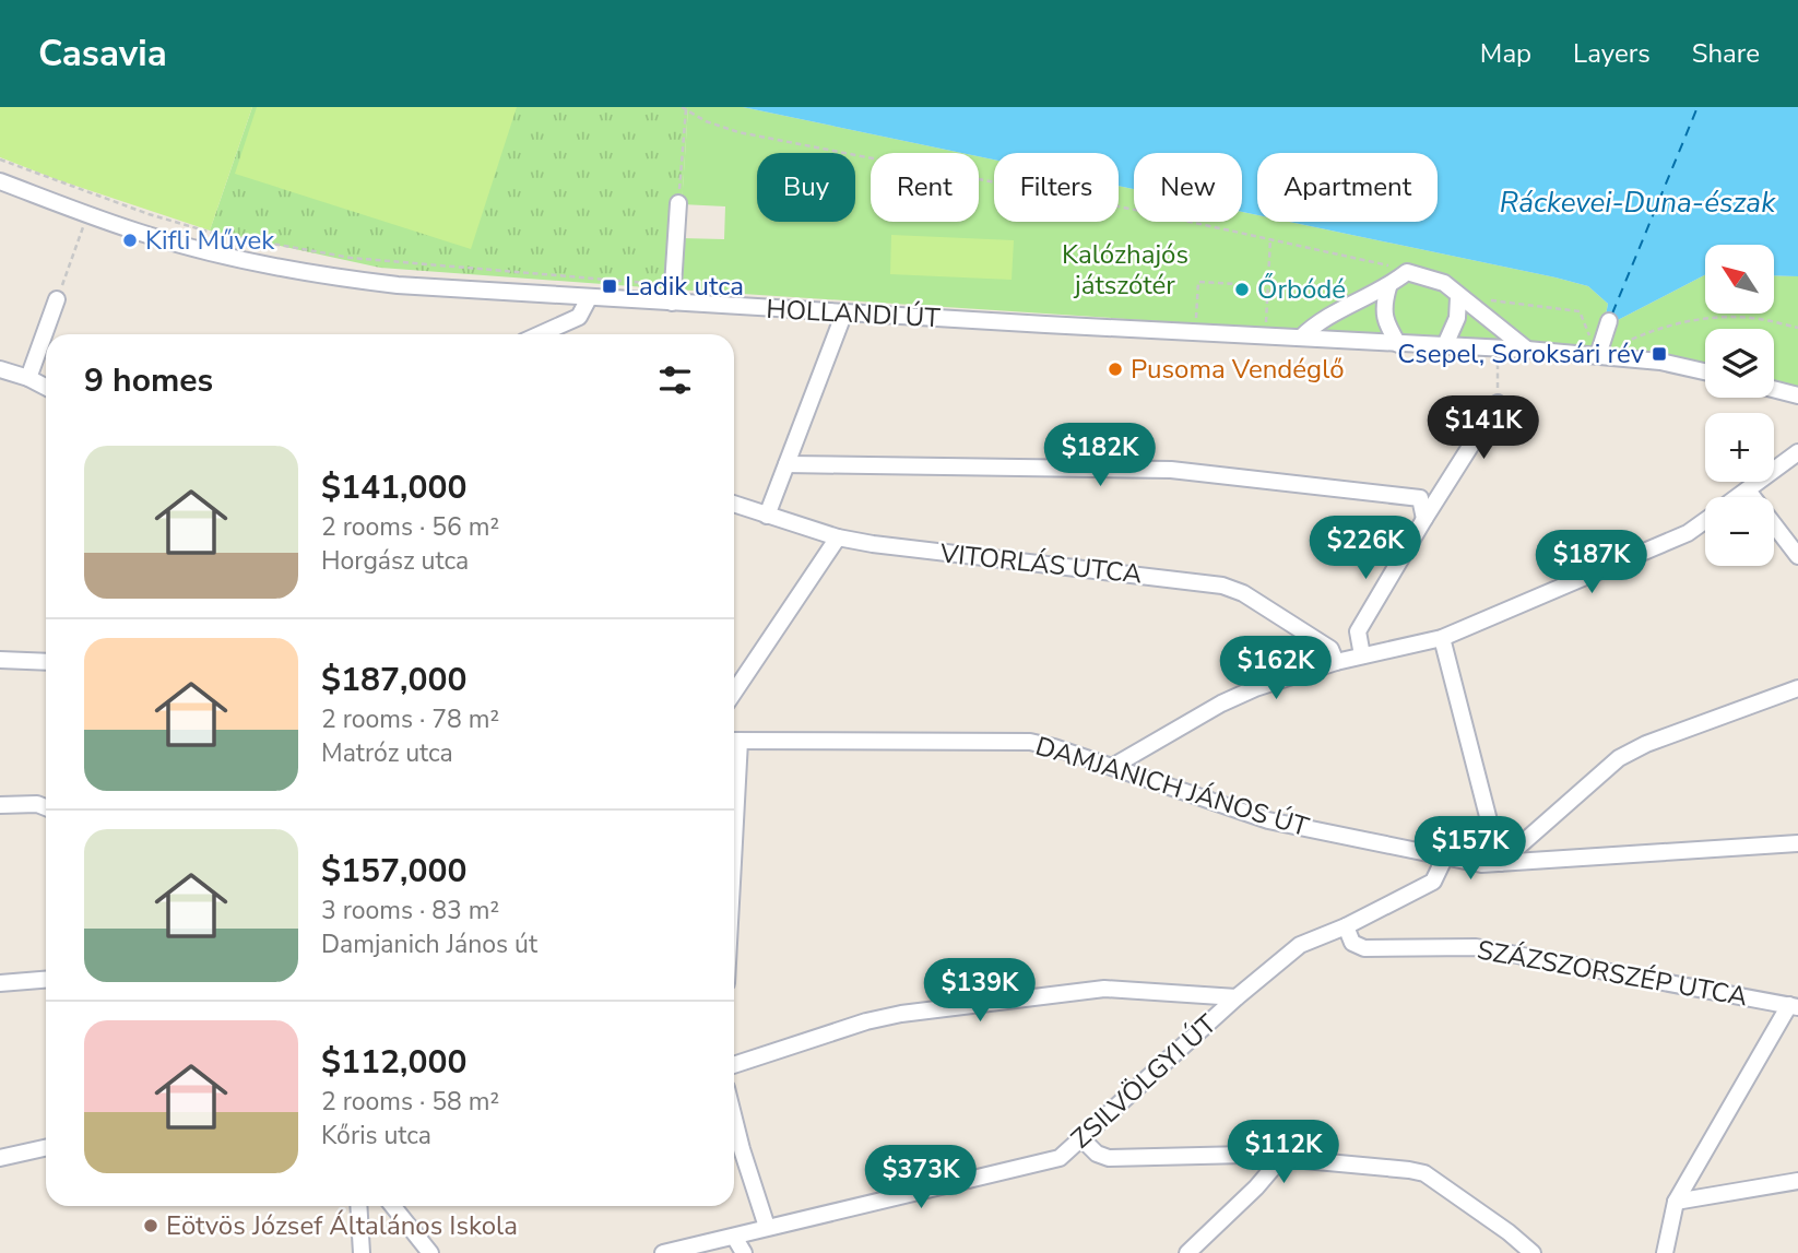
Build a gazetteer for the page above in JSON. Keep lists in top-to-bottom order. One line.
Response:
{"streets":{"street":["HOLLANDI ÚT","VITORLÁS UTCA","DAMJANICH JÁNOS ÚT","SZÁZSZORSZÉP UTCA","ZSILVÖLGYI ÚT"]},"crossings":[["DAMJANICH JÁNOS ÚT","ZSILVÖLGYI ÚT"],["SZÁZSZORSZÉP UTCA","ZSILVÖLGYI ÚT"]],"water":["Ráckevei-Duna-észak"],"parks":["Kalózhajós játszótér"],"places":{"other":["Kifli Művek","Őrbódé","Pusoma Vendéglő","Eötvös József Általános Iskola"],"transit":["Ladik utca","Csepel, Soroksári rév"]},"north":"top left","page":{"header":"Casavia","nav":["Map","Layers","Share"],"chip":["Buy","Rent","Filters","New","Apartment"],"map_buttons":["+","−"],"heading":"9 homes","price":["$141K","$182K","$226K","$187K","$162K","$157K","$139K","$112K","$373K"],"list":[{"name":"$141,000","note":"2 rooms · 56 m² · Horgász utca"},{"name":"$187,000","note":"2 rooms · 78 m² · Matróz utca"},{"name":"$157,000","note":"3 rooms · 83 m² · Damjanich János út"},{"name":"$112,000","note":"2 rooms · 58 m² · Kőris utca"}]}}
